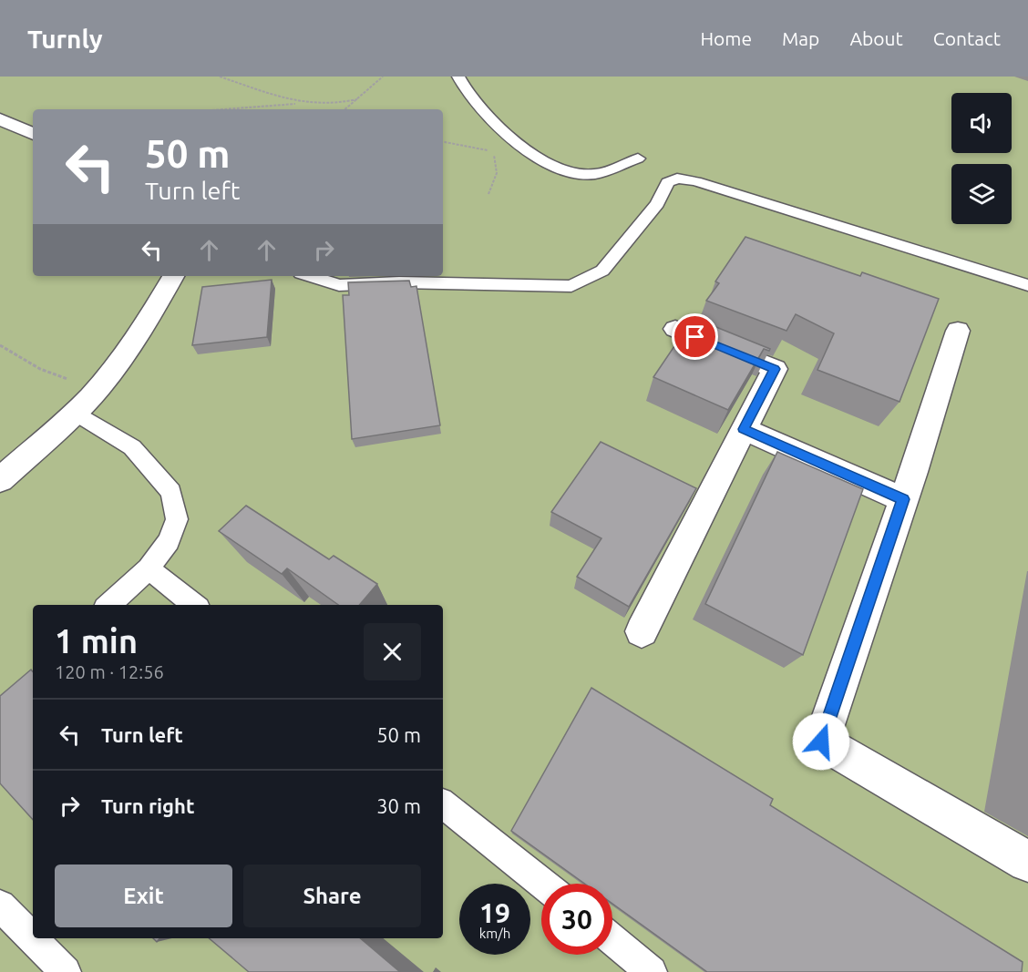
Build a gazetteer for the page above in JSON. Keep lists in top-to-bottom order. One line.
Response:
{"page":{"header":"Turnly","nav":["Home","Map","About","Contact"],"turn":["50 m","Turn left"],"heading":["1 min","120 m · 12:56"],"list":[{"name":"Turn left","value":"50 m"},{"name":"Turn right","value":"30 m"}],"buttons":["Exit","Share"],"speed":"19 km/h","limit":"30"}}
